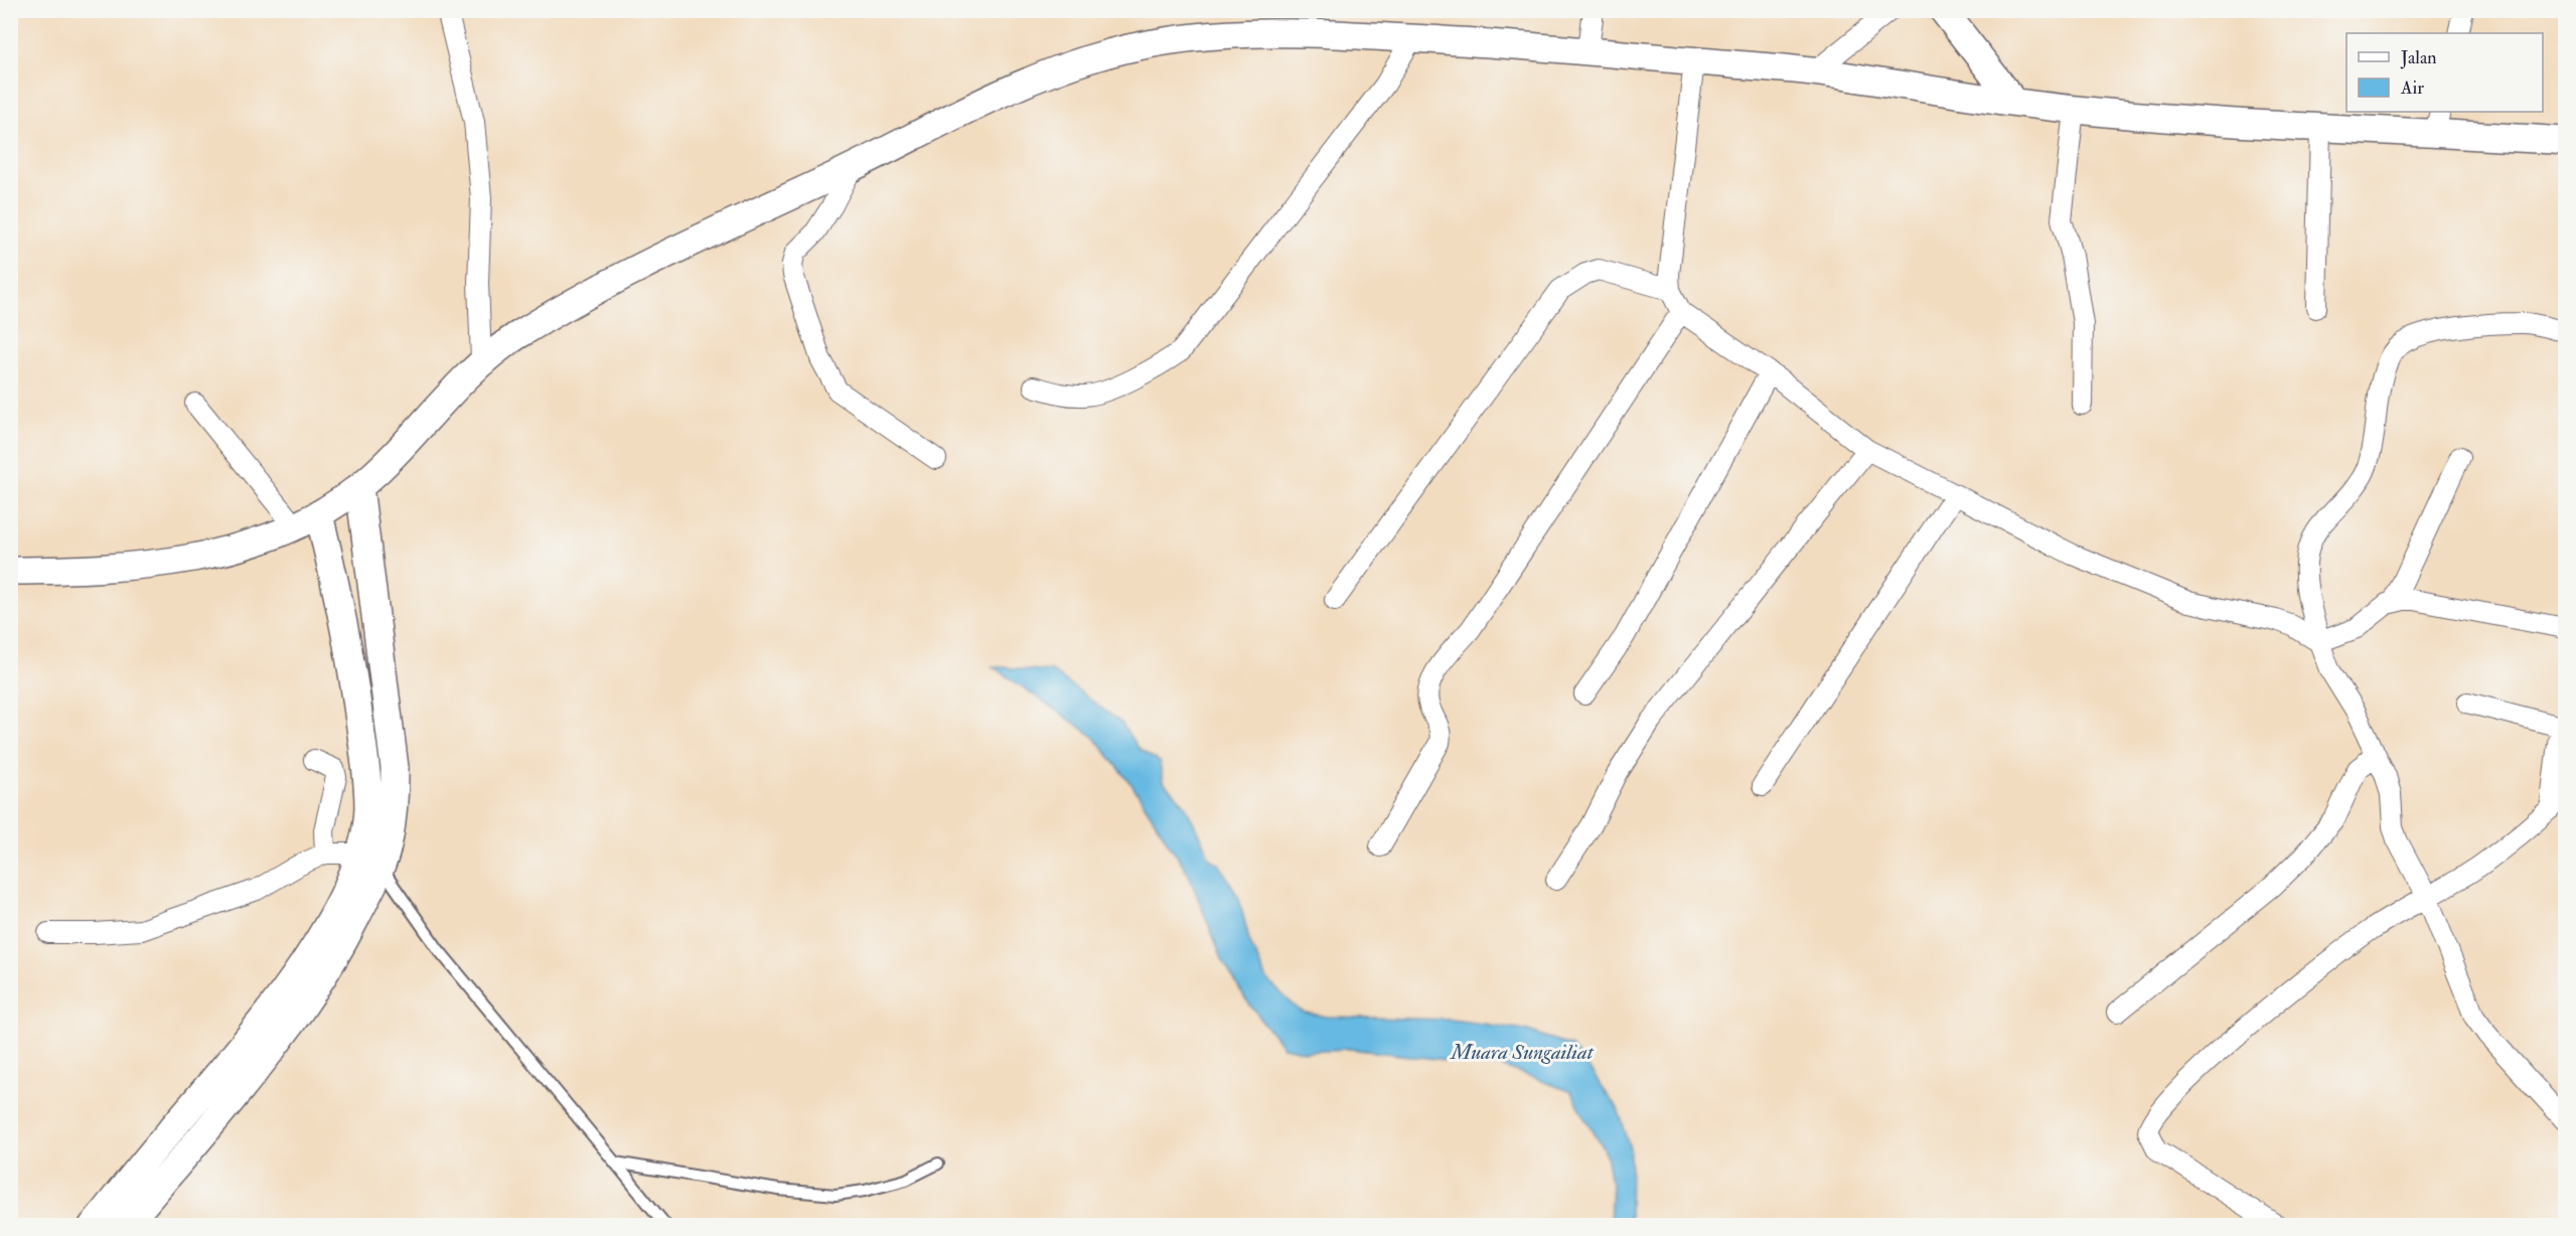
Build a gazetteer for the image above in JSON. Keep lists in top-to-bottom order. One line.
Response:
{"water":["Muara Sungailiat"],"legend":["Jalan","Air"]}
